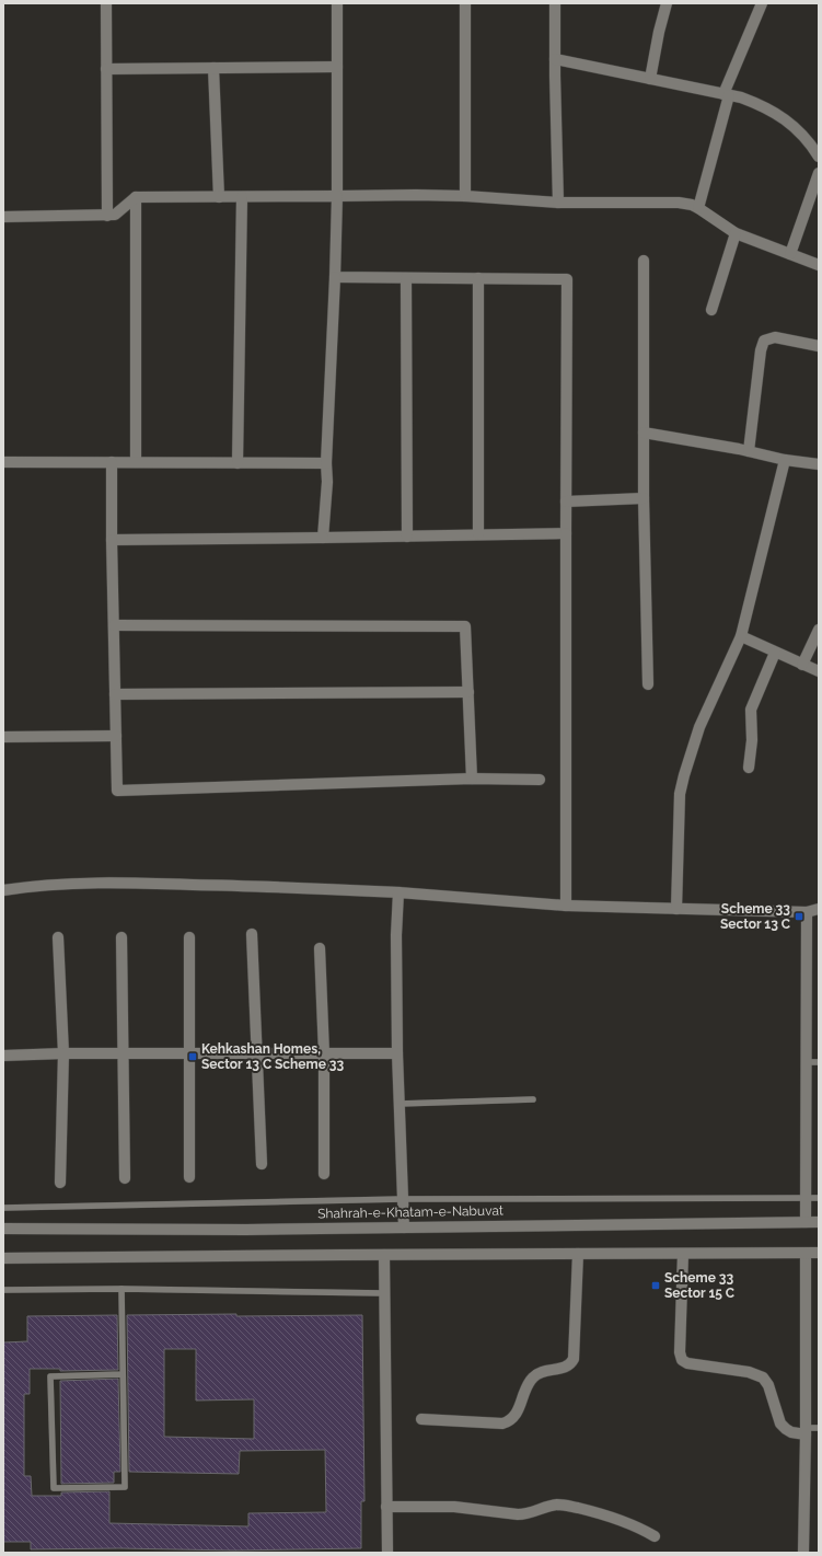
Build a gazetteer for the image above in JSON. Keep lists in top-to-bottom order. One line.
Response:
{"streets":{"street":["Shahrah-e-Khatam-e-Nabuvat"]},"places":{"transit":["Scheme 33 Sector 13 C","Kehkashan Homes, Sector 13 C Scheme 33","Scheme 33 Sector 15 C"]}}
